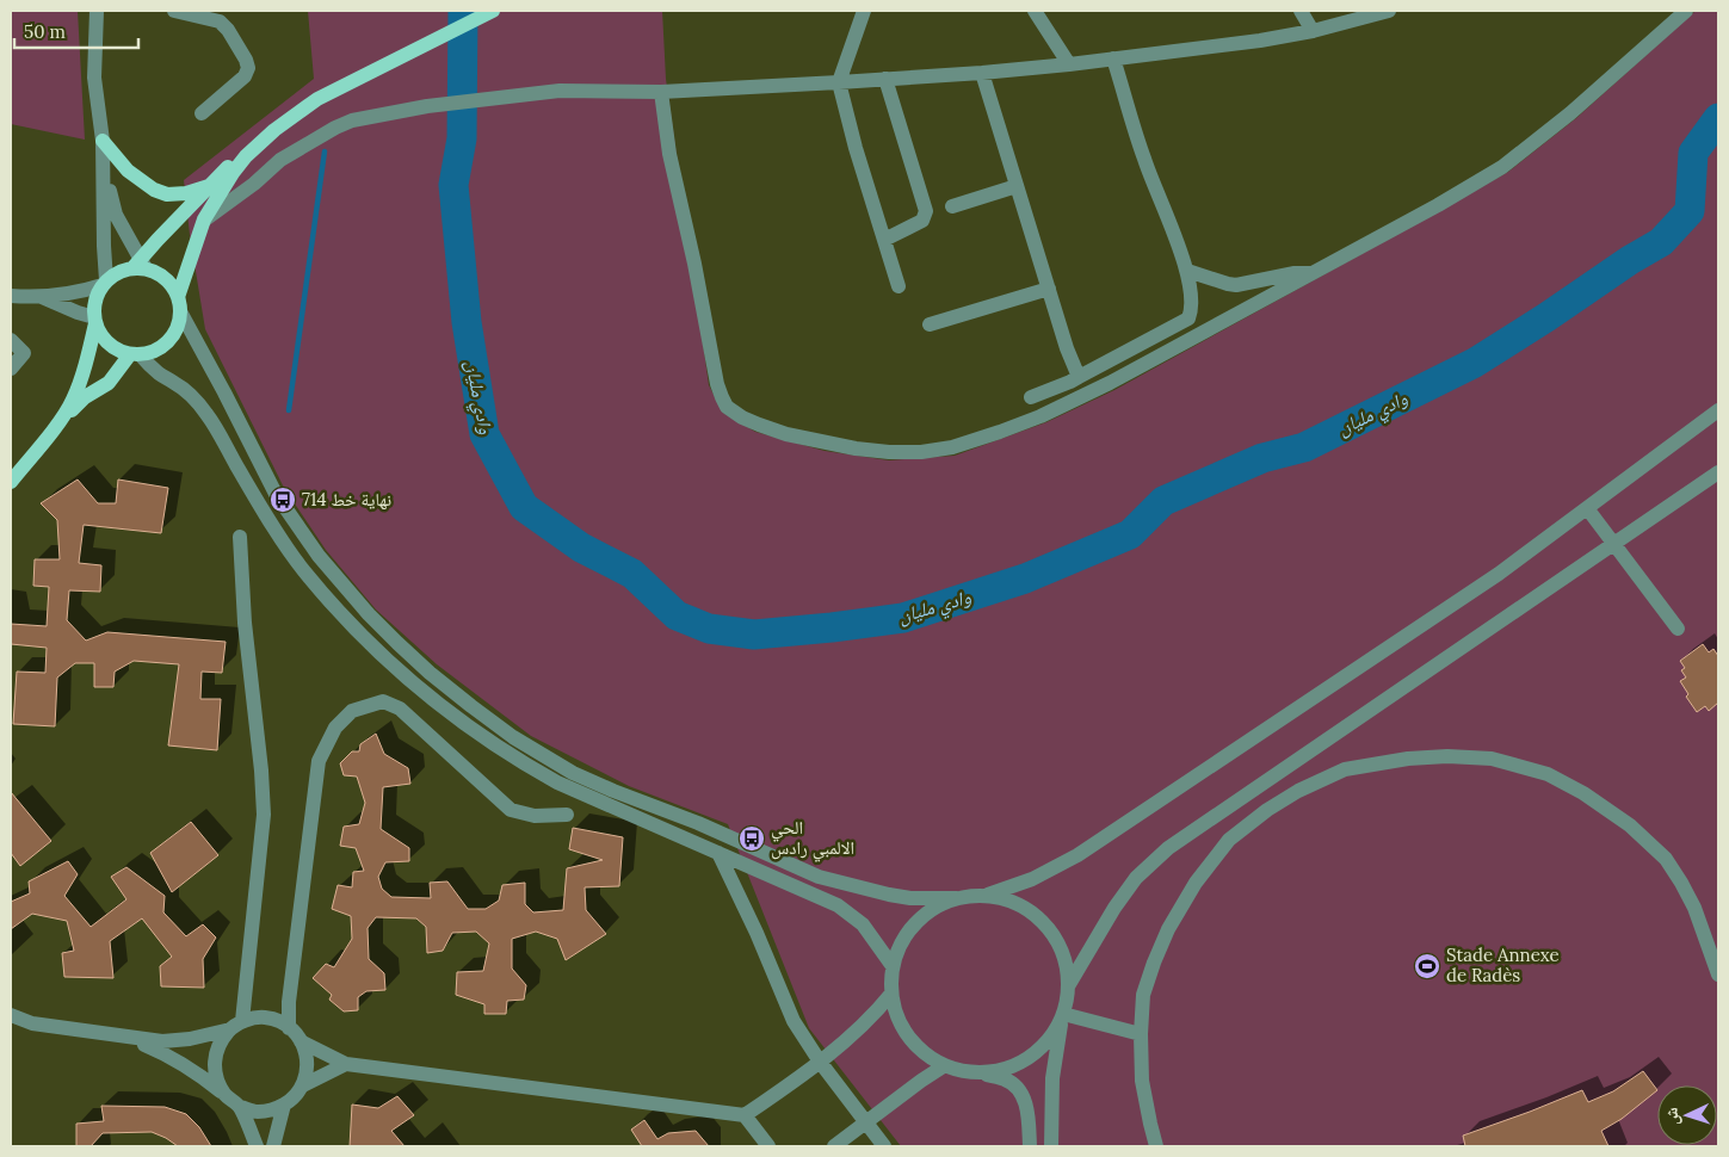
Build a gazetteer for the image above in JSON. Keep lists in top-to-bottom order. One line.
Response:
{"water":["وادي مليان"],"places":{"bus stop":["نهاية خط 714","الحي الالمبي رادس"],"sports":["Stade Annexe de Radès"]},"scale_bar":"50 m","north":"left"}
